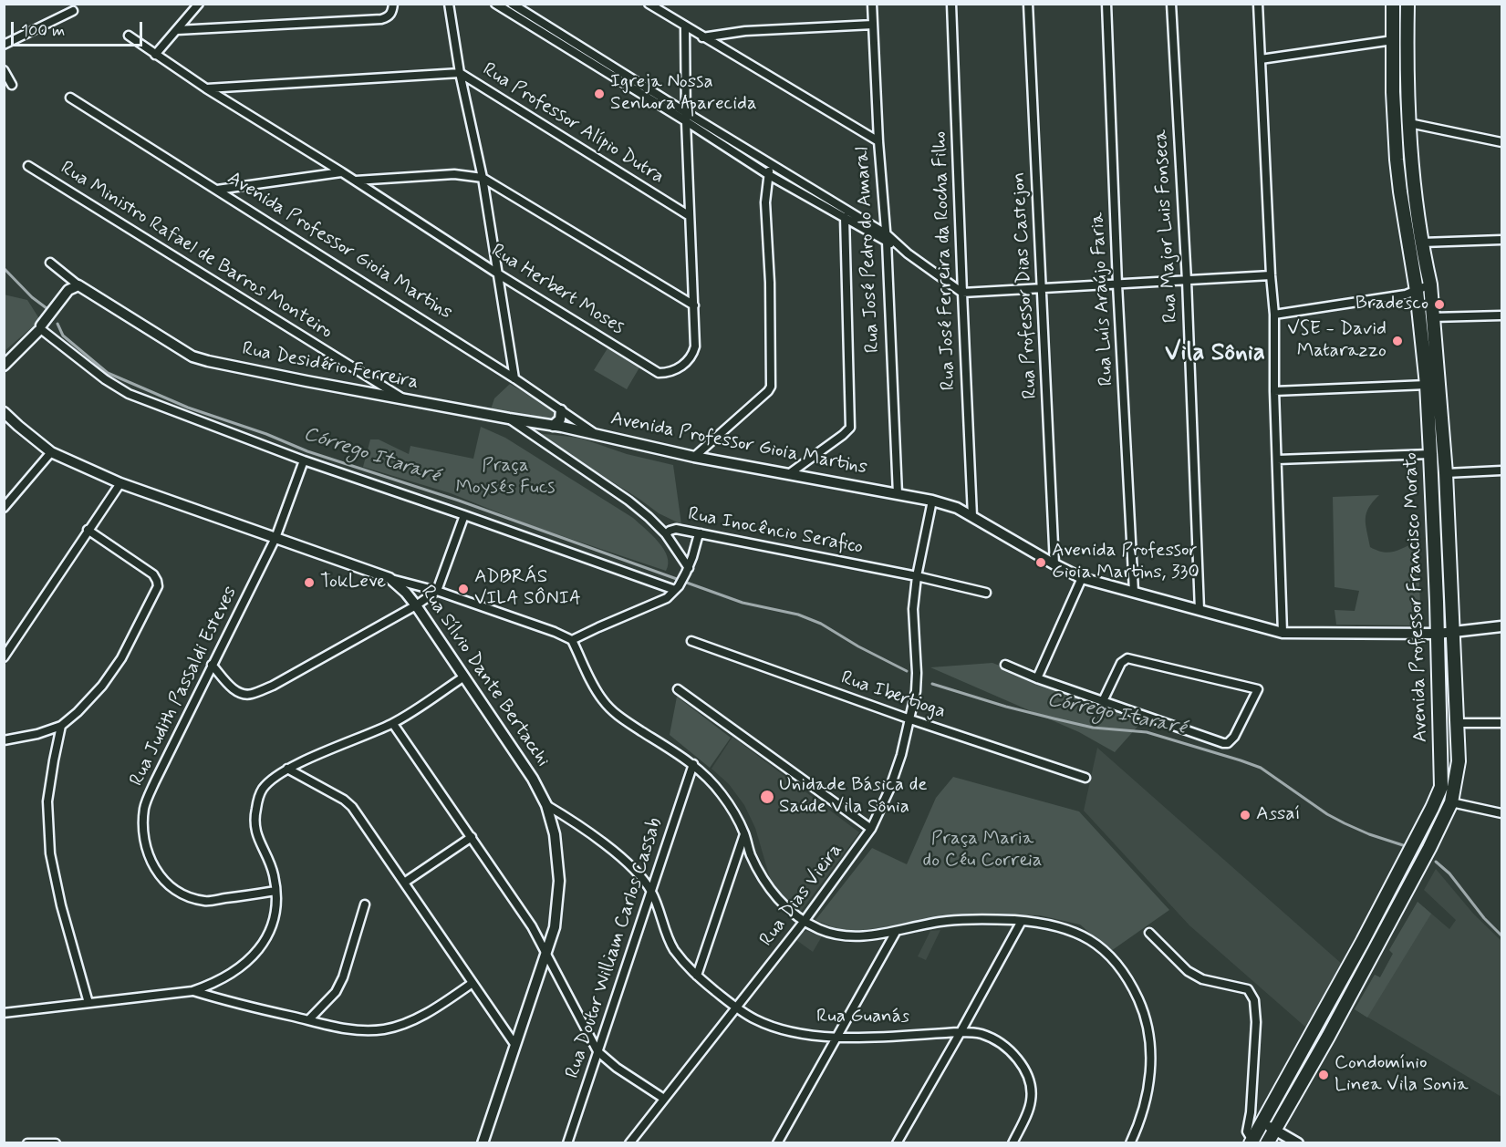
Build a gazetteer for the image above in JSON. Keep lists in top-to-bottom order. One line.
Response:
{"streets":{"highway":["Avenida Professor Francisco Morato"],"street":["Rua Professor Alípio Dutra","Rua Major Luis Fonseca","Avenida Professor Gioia Martins","Rua José Pedro do Amaral","Rua Ministro Rafael de Barros Monteiro","Rua José Ferreira da Rocha Filho","Rua Professor Dias Castejon","Rua Herbert Moses","Rua Luís Araújo Faria","Rua Desidério Ferreira","Rua Inocêncio Serafico","Rua Sílvio Dante Bertacchi","Rua Judith Passaldi Esteves","Rua Ibertioga","Rua Dias Vieira","Rua Doutor William Carlos Cassab","Rua Guanás"]},"crossings":[["Rua Professor Alípio Dutra","Rua Herbert Moses"],["Rua Major Luis Fonseca","Avenida Professor Gioia Martins"],["Avenida Professor Gioia Martins","Rua José Pedro do Amaral"],["Avenida Professor Gioia Martins","Rua José Ferreira da Rocha Filho"],["Avenida Professor Gioia Martins","Rua Professor Dias Castejon"],["Avenida Professor Gioia Martins","Rua Luís Araújo Faria"],["Avenida Professor Gioia Martins","Rua Desidério Ferreira"],["Avenida Professor Gioia Martins","Avenida Professor Francisco Morato"],["Avenida Professor Gioia Martins","Rua Dias Vieira"],["Rua Ministro Rafael de Barros Monteiro","Rua Desidério Ferreira"],["Rua Desidério Ferreira","Rua Inocêncio Serafico"],["Rua Inocêncio Serafico","Rua Dias Vieira"],["Rua Sílvio Dante Bertacchi","Rua Judith Passaldi Esteves"],["Rua Sílvio Dante Bertacchi","Rua Guanás"],["Rua Ibertioga","Rua Dias Vieira"],["Rua Dias Vieira","Rua Guanás"],["Rua Doutor William Carlos Cassab","Rua Guanás"]],"districts":["Vila Sônia"],"water":["Córrego Itararé"],"parks":["Praça Moysés Fucs","Praça Maria do Céu Correia"],"places":["Igreja Nossa Senhora Aparecida","Bradesco","VSE - David Matarazzo","Avenida Professor Gioia Martins, 330","TokLeve","ADBRÁS VILA SÔNIA","Unidade Básica de Saúde Vila Sônia","Assaí","Condomínio Linea Vila Sonia"],"scale_bar":"100 m"}
